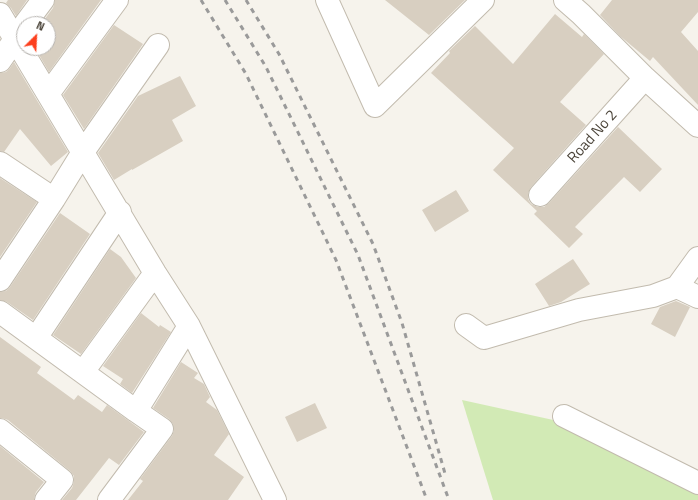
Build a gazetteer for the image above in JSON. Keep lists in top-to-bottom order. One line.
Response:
{"streets":{"street":["Road No 2"]},"north":"top right"}
